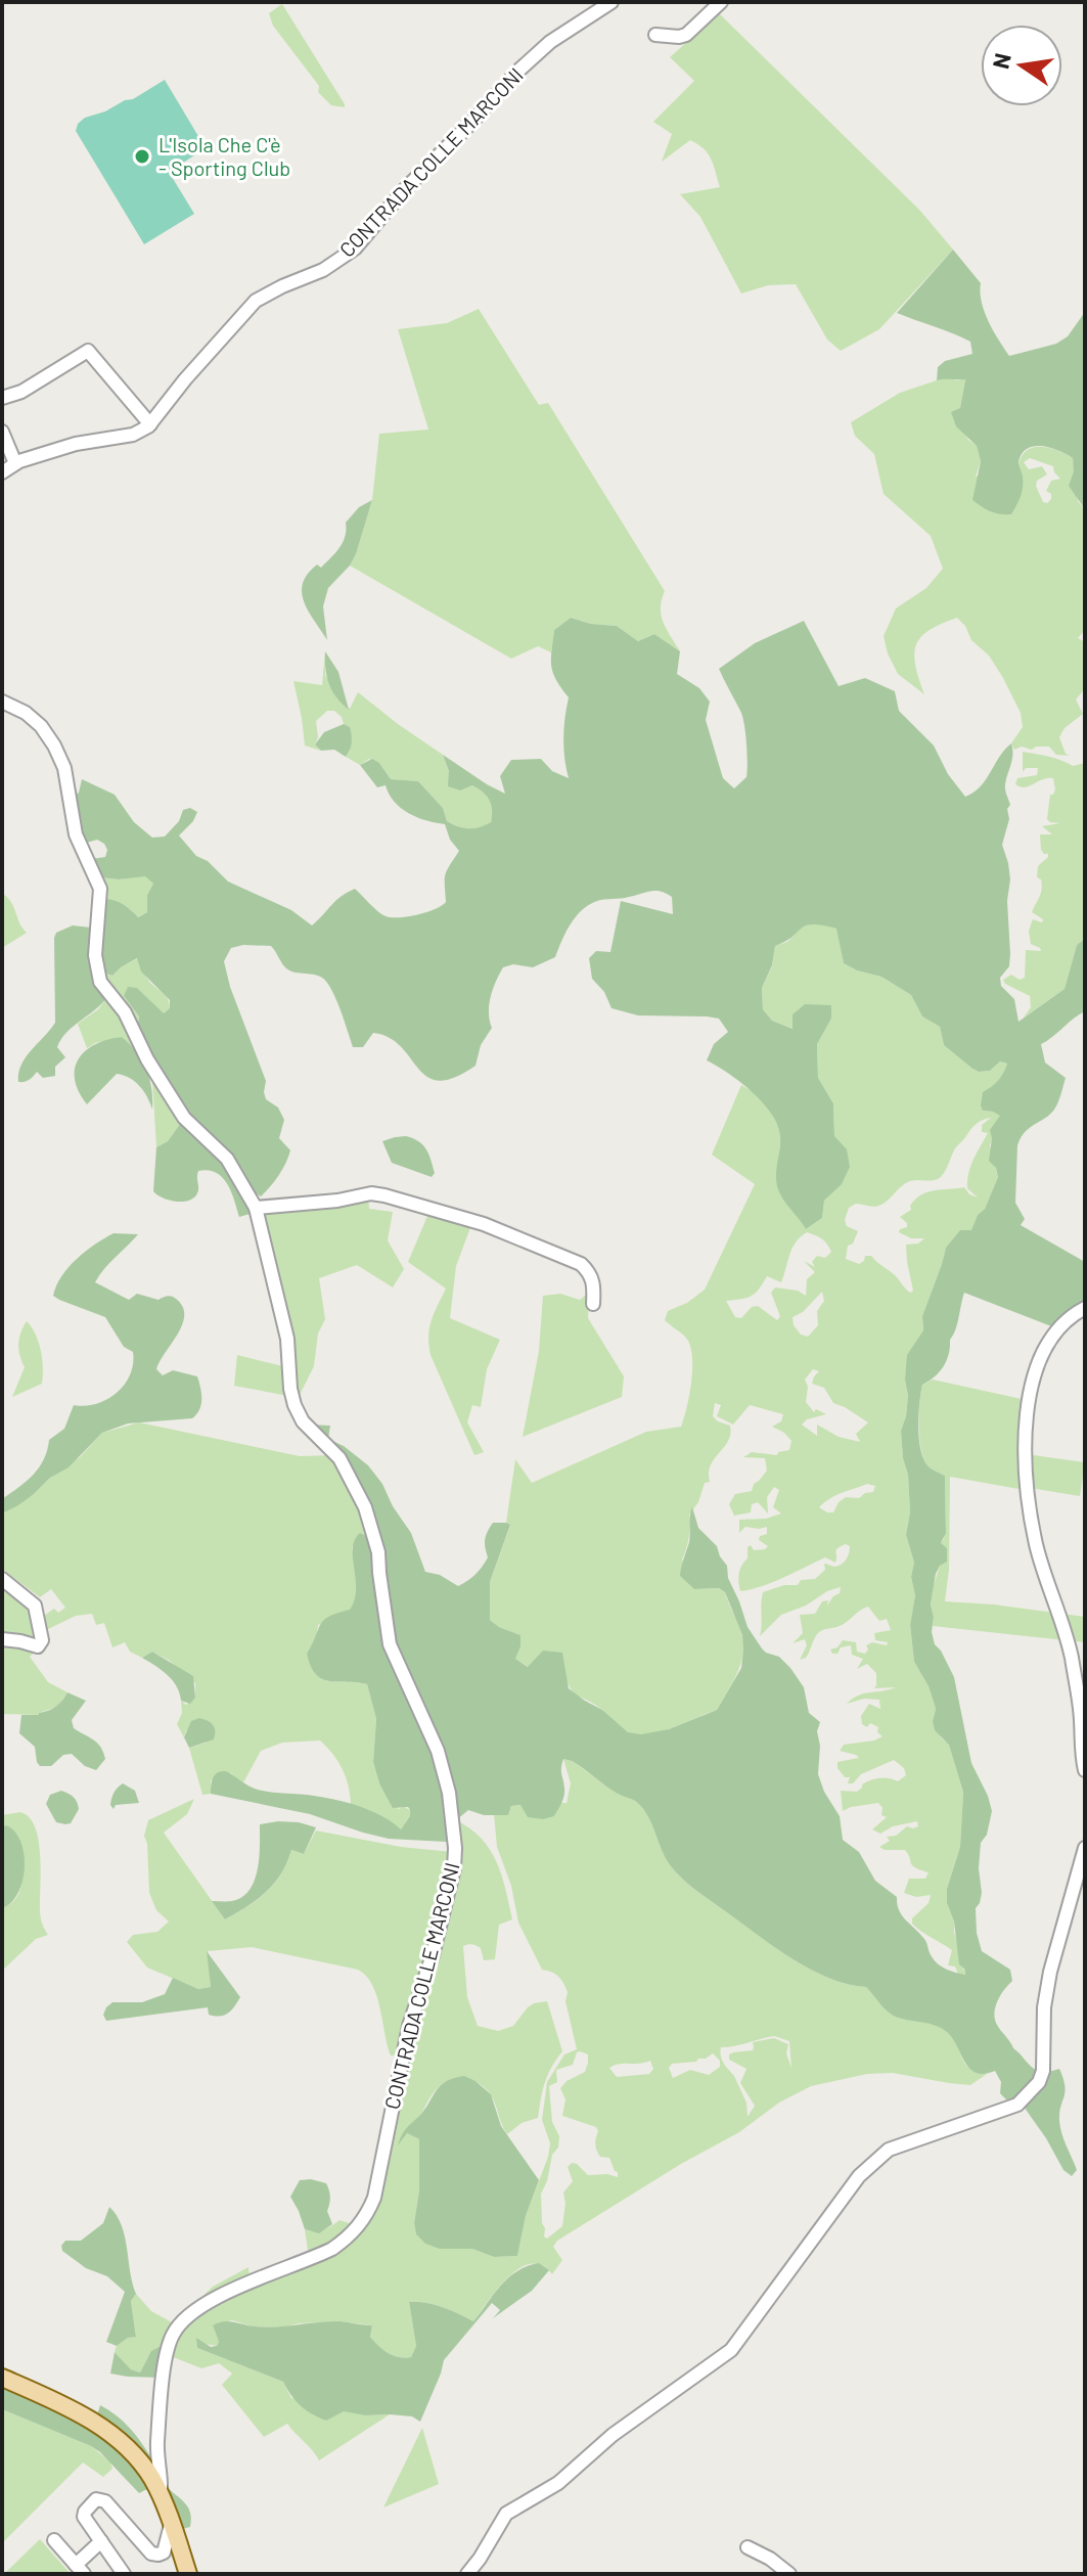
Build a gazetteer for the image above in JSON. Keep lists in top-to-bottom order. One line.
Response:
{"streets":{"street":["CONTRADA COLLE MARCONI"]},"places":["L'Isola Che C'è - Sporting Club"],"north":"left"}
